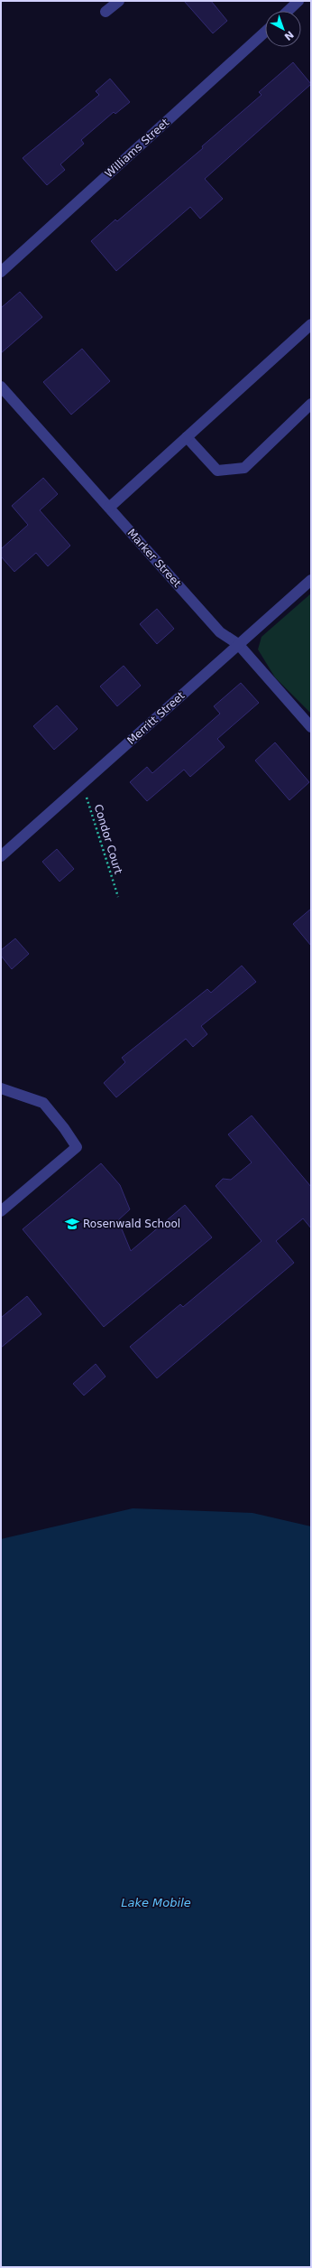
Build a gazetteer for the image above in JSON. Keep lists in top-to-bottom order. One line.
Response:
{"streets":{"street":["Williams Street","Marker Street","Merritt Street"],"path":["Condor Court"]},"crossings":[["Marker Street","Merritt Street"],["Merritt Street","Condor Court"]],"water":["Lake Mobile"],"places":{"school or university":["Rosenwald School"]},"north":"bottom right"}
